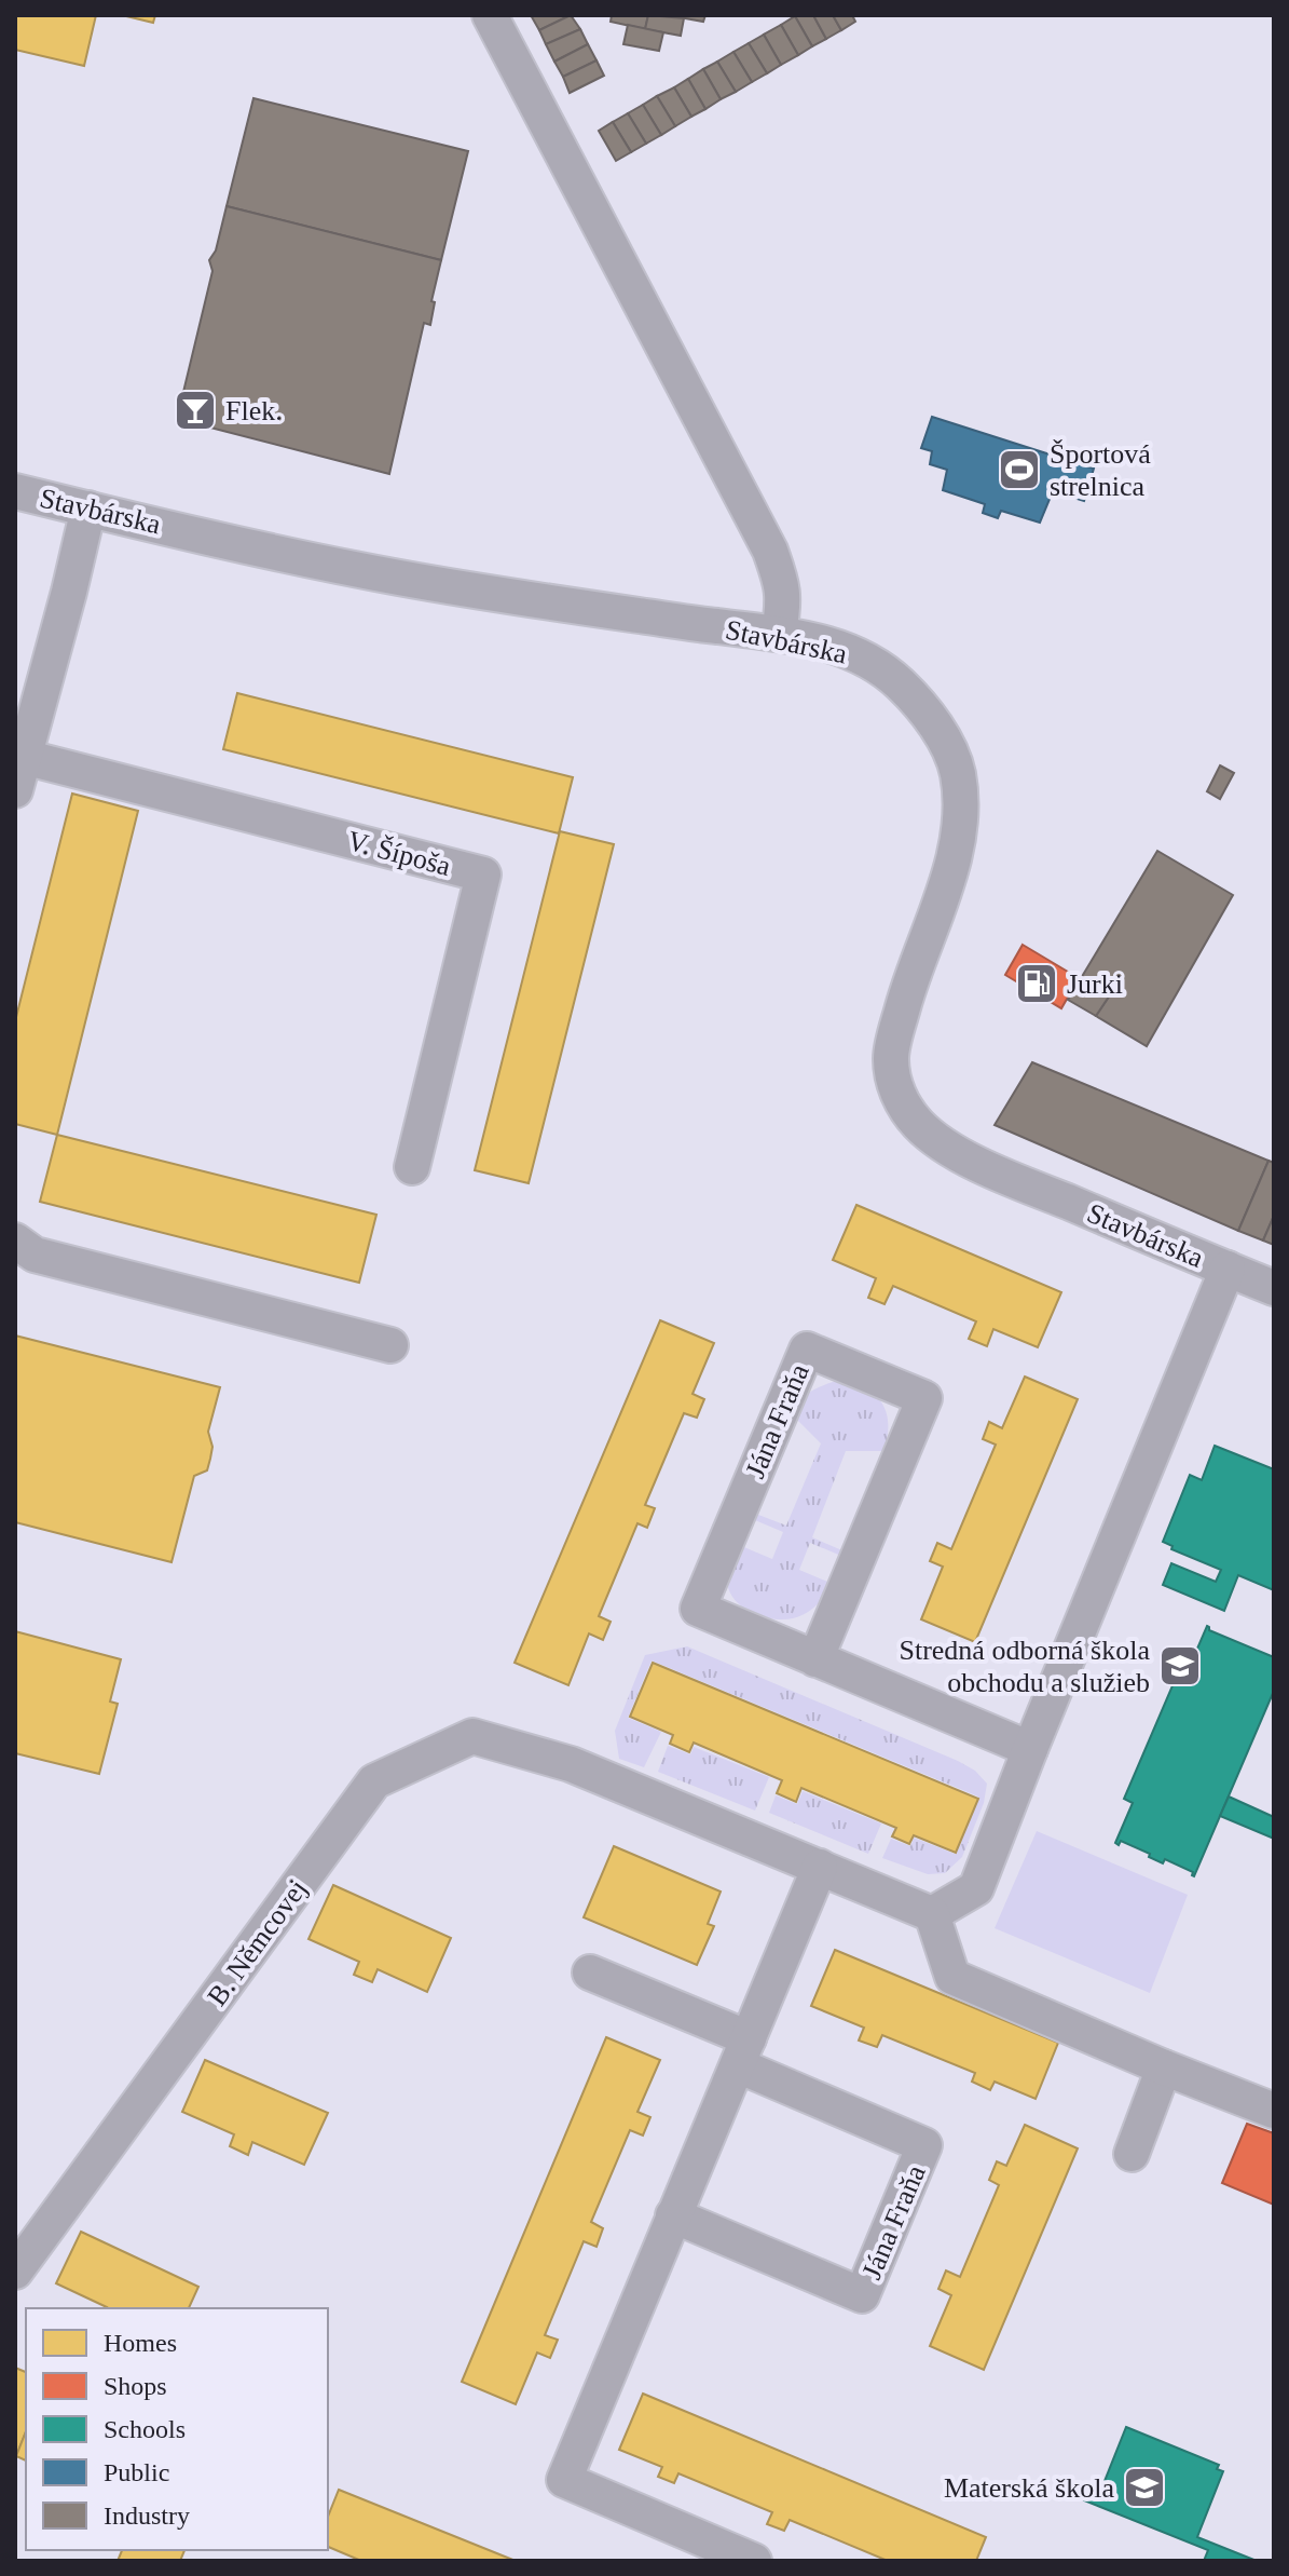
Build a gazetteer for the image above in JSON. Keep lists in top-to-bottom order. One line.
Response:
{"streets":{"street":["Stavbárska","V. Šípoša","Jána Fraňa","B. Němcovej"]},"crossings":[["Stavbárska","V. Šípoša"]],"places":{"bar":["Flek."],"sports":["Športová strelnica"],"fuel station":["Jurki"],"school or university":["Stredná odborná škola obchodu a služieb","Materská škola"]},"legend":["Homes","Shops","Schools","Public","Industry"]}
